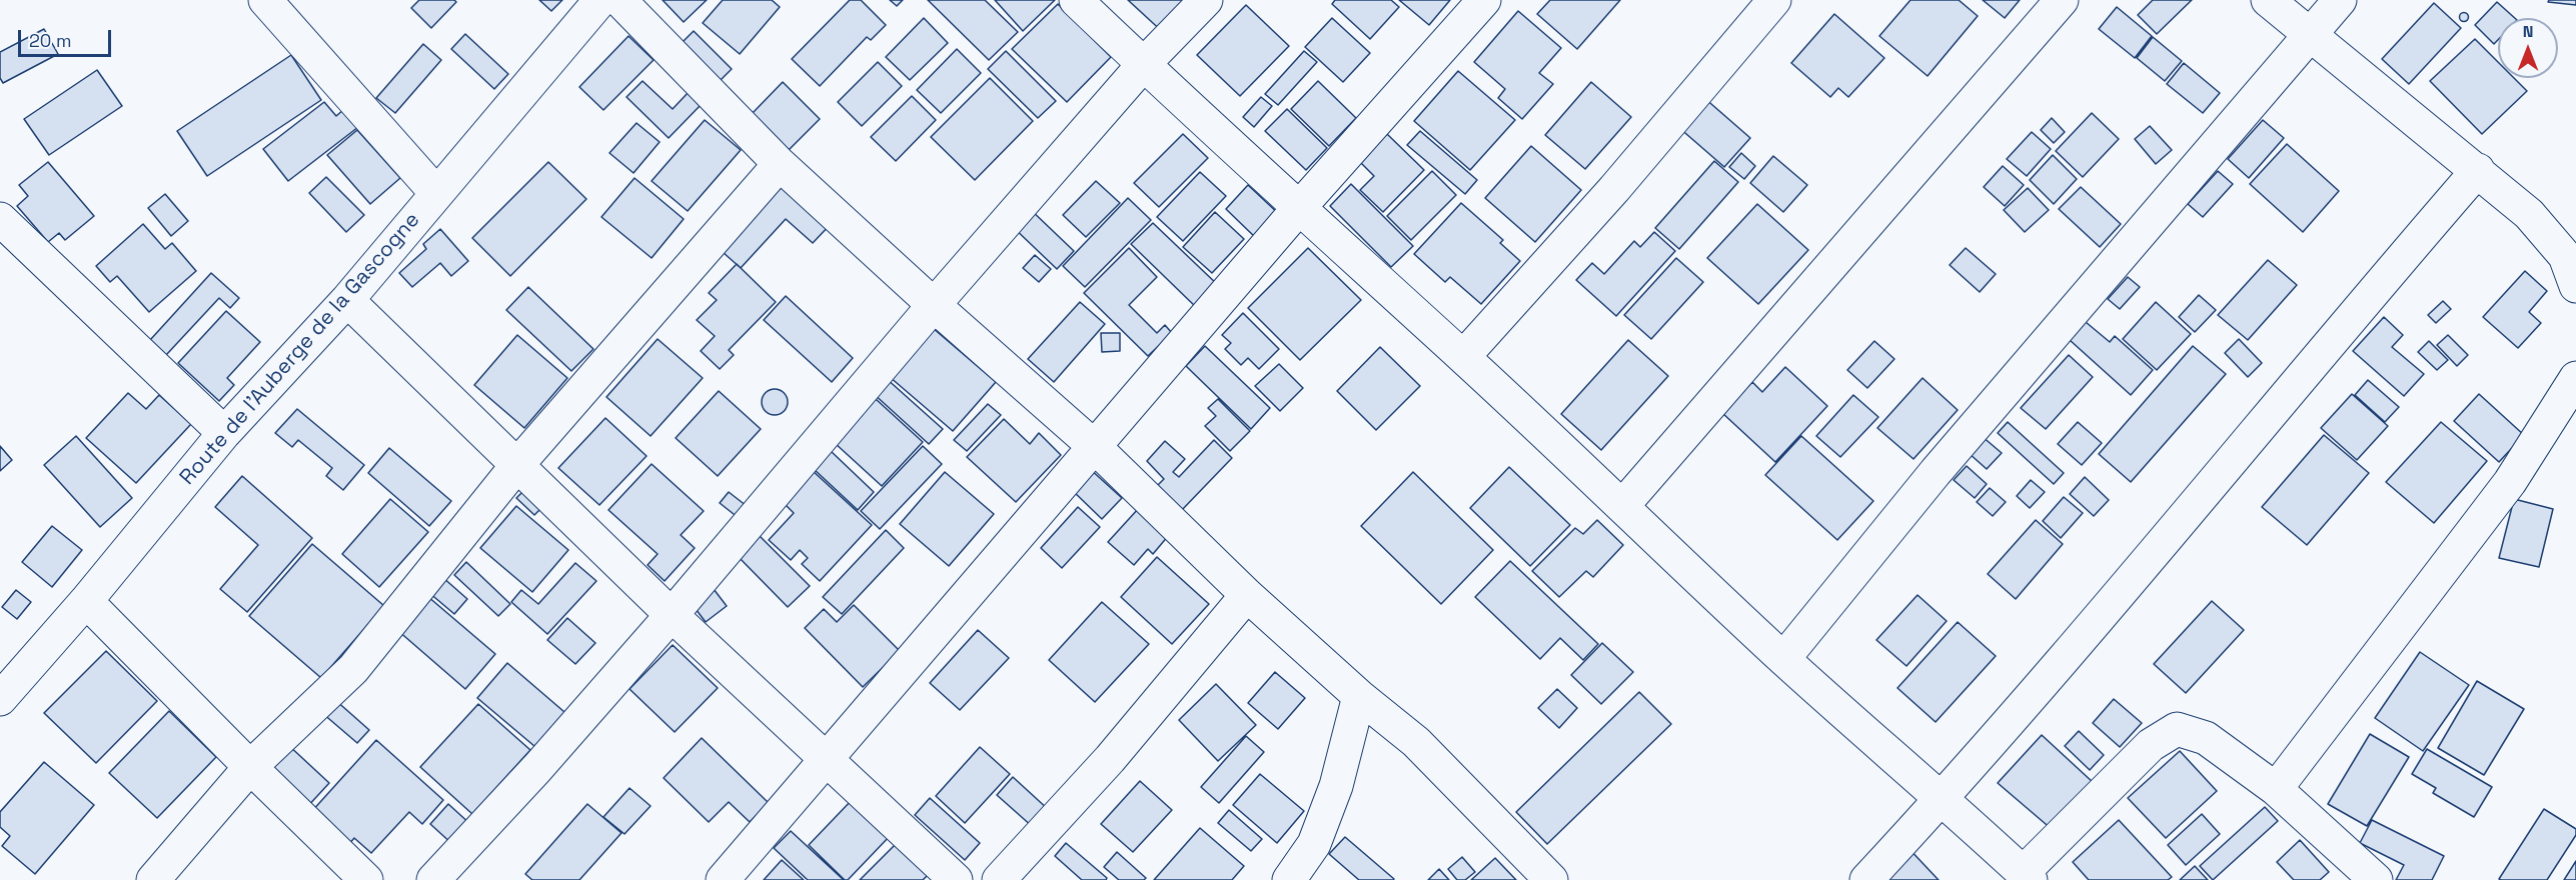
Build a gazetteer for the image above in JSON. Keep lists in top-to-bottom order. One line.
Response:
{"streets":{"street":["Route de l'Auberge de la Gascogne"]},"scale_bar":"20 m","north":"top"}
